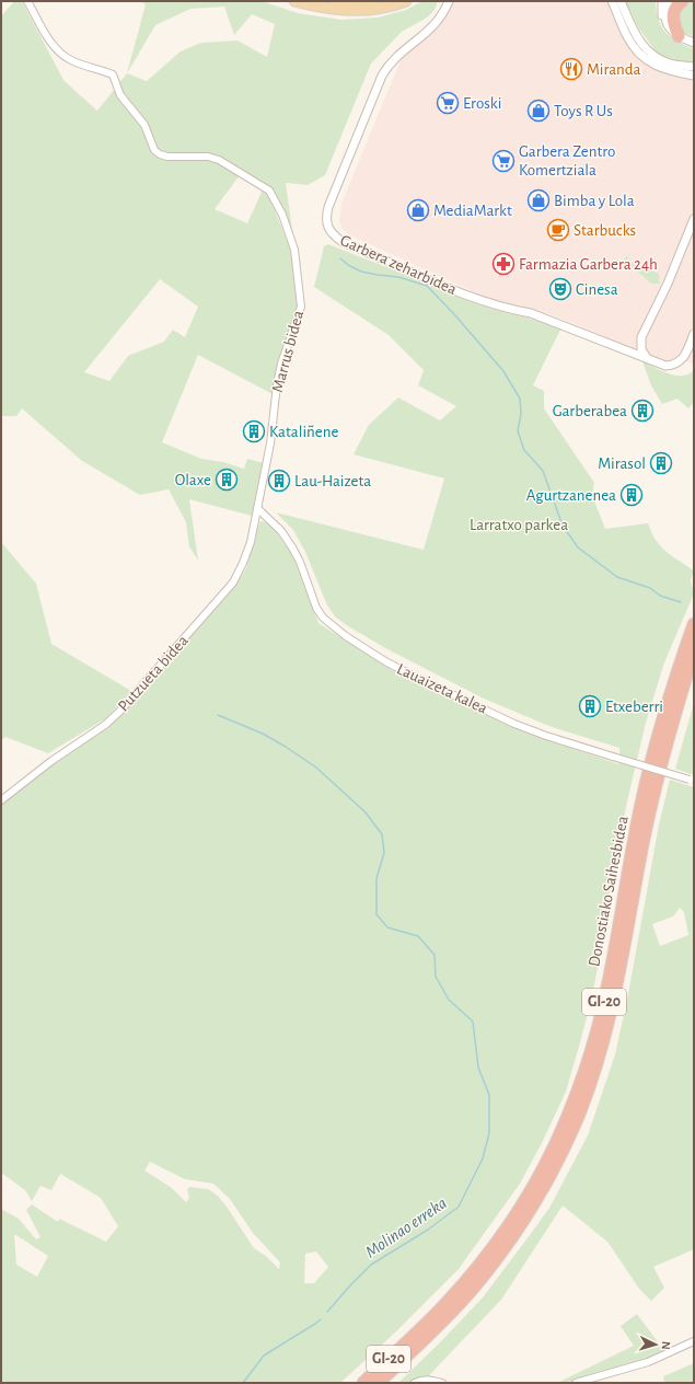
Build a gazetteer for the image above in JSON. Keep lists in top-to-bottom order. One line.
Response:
{"streets":{"highway":["Donostiako Saihesbidea","GI-20"],"street":["Garbera zeharbidea","Marrus bidea","Putzueta bidea","Lauaizeta kalea"]},"crossings":[["Marrus bidea","Putzueta bidea"],["Marrus bidea","Lauaizeta kalea"],["Putzueta bidea","Lauaizeta kalea"]],"water":["Molinao erreka"],"parks":["Larratxo parkea"],"places":{"restaurant":["Miranda"],"supermarket":["Eroski","Garbera Zentro Komertziala"],"shop":["Toys R Us","Bimba y Lola","MediaMarkt"],"cafe":["Starbucks"],"pharmacy":["Farmazia Garbera 24h"],"theatre":["Cinesa"],"building":["Garberabea","Kataliñene","Mirasol","Olaxe","Lau-Haizeta","Agurtzanenea","Etxeberri"]},"north":"right"}
